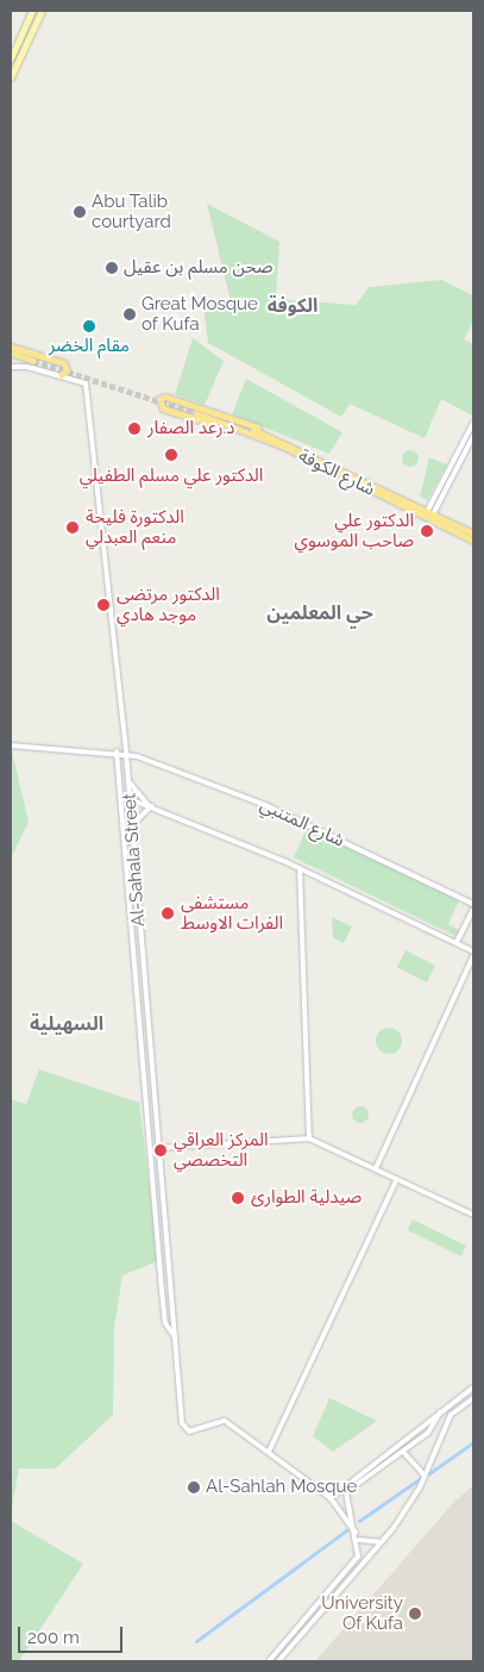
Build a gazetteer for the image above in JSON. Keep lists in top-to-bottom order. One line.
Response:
{"streets":{"highway":["شارع الكوفة"],"main road":["شارع المتنبي","Al-Sahala Street"]},"crossings":[["شارع المتنبي","Al-Sahala Street"]],"districts":["الكوفة","حي المعلمين","السهيلية"],"places":["Abu Talib courtyard","صحن مسلم بن عقيل","Great Mosque of Kufa","مقام الخضر","د.رعد الصفار","الدكتور علي مسلم الطفيلي","الدكتورة فليحة منعم العبدلي","الدكتور علي صاحب الموسوي","الدكتور مرتضى موجد هادي","مستشفى الفرات الاوسط","المركز العراقي التخصصي","صيدلية الطوارئ","Al-Sahlah Mosque","University Of Kufa"],"scale_bar":"200 m"}
